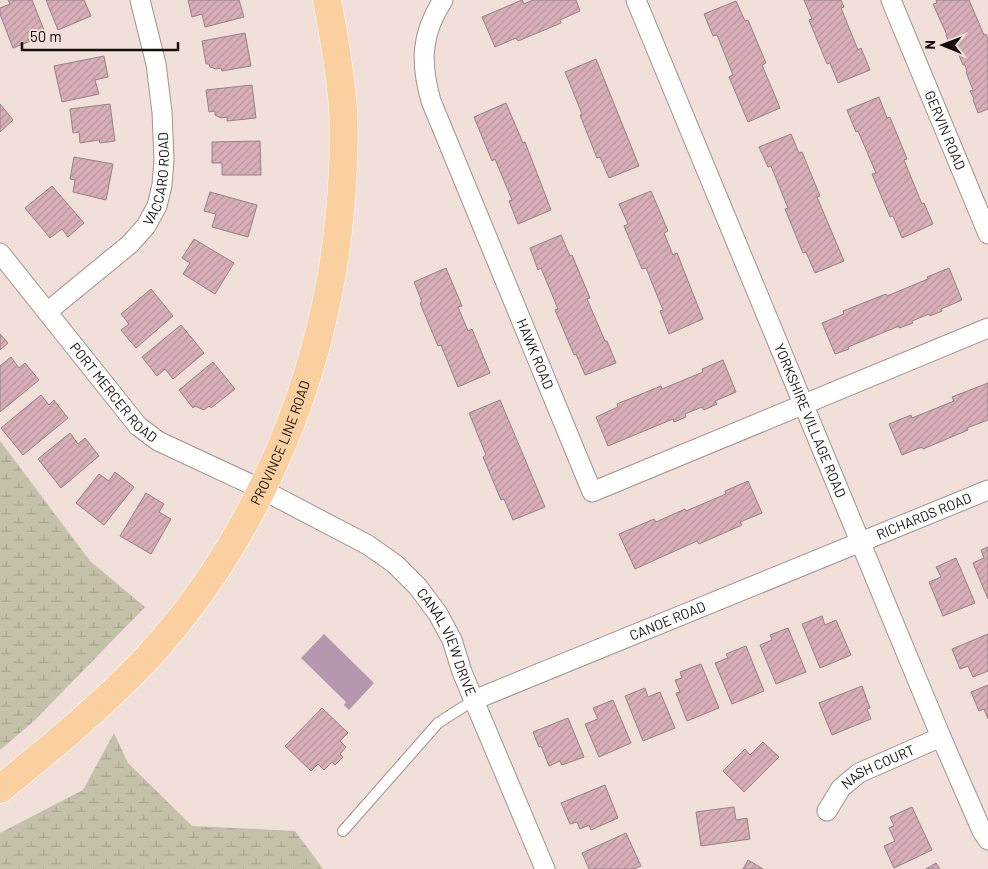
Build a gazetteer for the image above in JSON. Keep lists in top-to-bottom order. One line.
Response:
{"streets":{"main road":["PROVINCE LINE ROAD"],"street":["GERVIN ROAD","VACCARO ROAD","HAWK ROAD","PORT MERCER ROAD","YORKSHIRE VILLAGE ROAD","RICHARDS ROAD","CANOE ROAD","CANAL VIEW DRIVE","NASH COURT"]},"crossings":[["VACCARO ROAD","PORT MERCER ROAD"],["HAWK ROAD","YORKSHIRE VILLAGE ROAD"],["PORT MERCER ROAD","PROVINCE LINE ROAD"],["PORT MERCER ROAD","CANAL VIEW DRIVE"],["YORKSHIRE VILLAGE ROAD","RICHARDS ROAD"],["YORKSHIRE VILLAGE ROAD","CANOE ROAD"],["YORKSHIRE VILLAGE ROAD","NASH COURT"],["PROVINCE LINE ROAD","CANAL VIEW DRIVE"],["RICHARDS ROAD","CANOE ROAD"],["CANOE ROAD","CANAL VIEW DRIVE"]],"scale_bar":"50 m","north":"left"}
